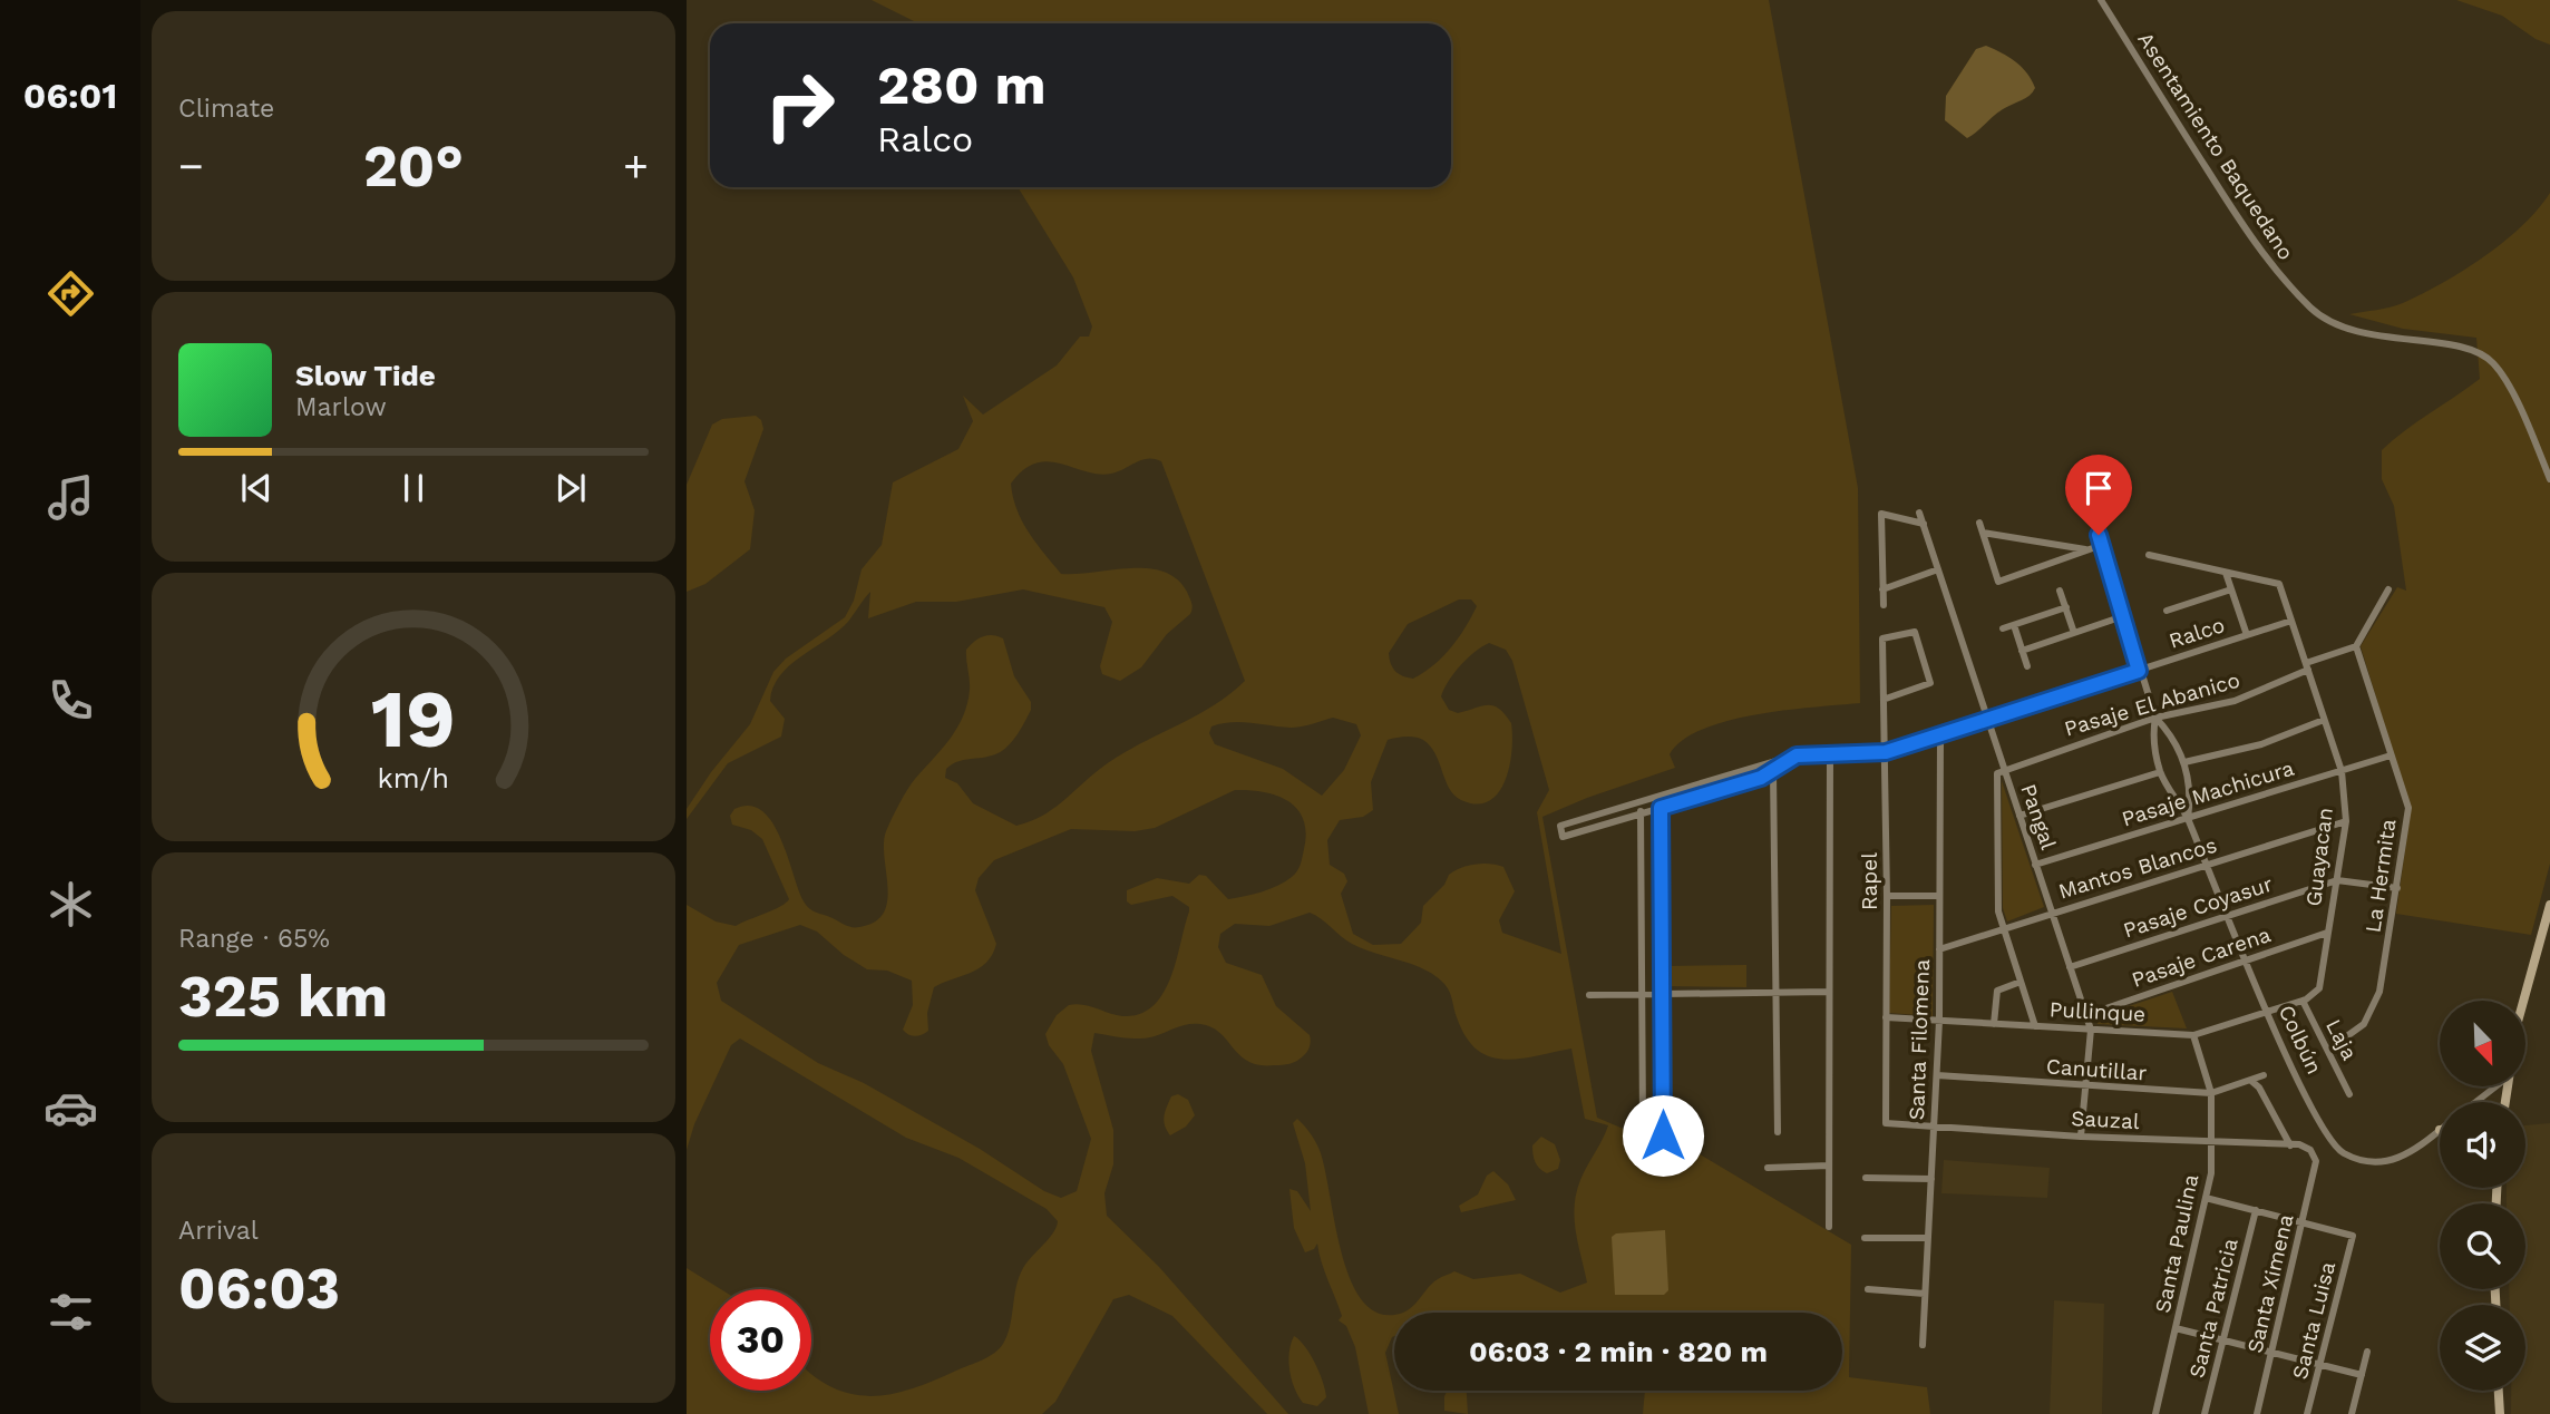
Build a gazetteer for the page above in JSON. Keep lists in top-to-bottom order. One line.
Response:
{"streets":{"street":["Asentamiento Baquedano","Ralco","Pasaje El Abanico","Pasaje Machicura","Pangal","Guayacan","Mantos Blancos","La Hermita","Rapel","Pasaje Coyasur","Pasaje Carena","Pullinque","Santa Filomena","Colbún","Laja","Canutillar","Sauzal","Santa Paulina","Santa Ximena","Santa Patricia","Santa Luisa"]},"crossings":[["Ralco","Pangal"],["Ralco","Guayacan"],["Ralco","Rapel"],["Ralco","Santa Filomena"],["Ralco","Colbún"],["Pasaje El Abanico","Pangal"],["Pasaje El Abanico","Guayacan"],["Pasaje El Abanico","Colbún"],["Pasaje Machicura","Pangal"],["Pasaje Machicura","Guayacan"],["Pasaje Machicura","La Hermita"],["Pasaje Machicura","Colbún"],["Pangal","Mantos Blancos"],["Pangal","Pasaje Coyasur"],["Pangal","Pasaje Carena"],["Pangal","Pullinque"],["Pangal","Canutillar"],["Pangal","Sauzal"],["Guayacan","Mantos Blancos"],["Guayacan","Pasaje Coyasur"],["Guayacan","Pasaje Carena"],["Guayacan","Pullinque"],["Guayacan","Laja"],["Mantos Blancos","Santa Filomena"],["Mantos Blancos","Colbún"],["La Hermita","Laja"],["Rapel","Pullinque"],["Rapel","Sauzal"],["Pasaje Coyasur","Colbún"],["Pasaje Carena","Colbún"],["Pullinque","Santa Filomena"],["Pullinque","Colbún"],["Pullinque","Laja"],["Pullinque","Santa Paulina"],["Santa Filomena","Canutillar"],["Santa Filomena","Sauzal"],["Canutillar","Santa Paulina"],["Sauzal","Santa Paulina"],["Sauzal","Santa Ximena"],["Santa Ximena","Santa Luisa"]],"north":"bottom right","page":{"tabs":"06:01","tile":["Climate",["Range · 65%","325 km"],["Arrival","06:03"]],"turn":["280 m","Ralco"],"heat":["−","20°","+"],"song":["Slow Tide","Marlow"],"limit":"30","trip":"06:03 · 2 min · 820 m","gauge":["19","km/h"]}}
